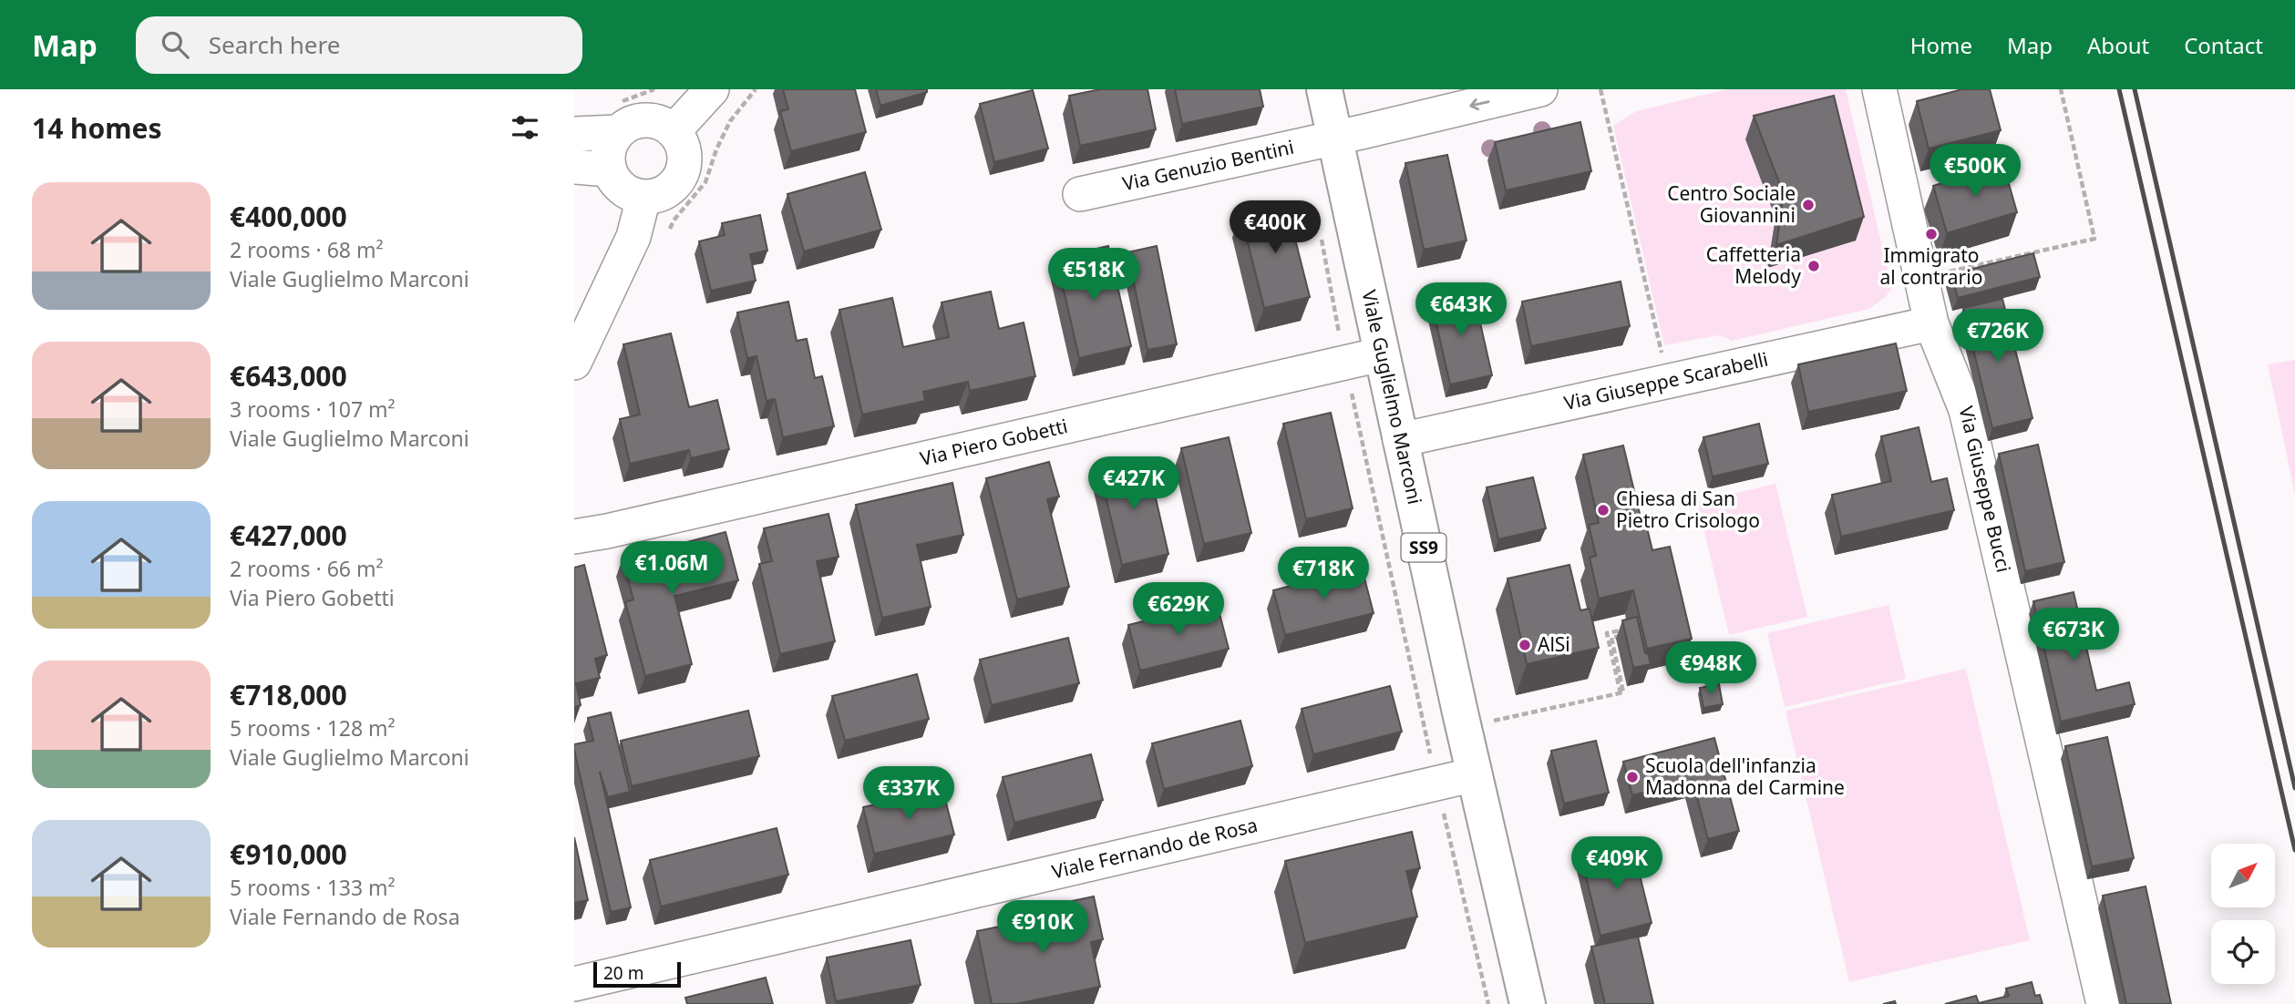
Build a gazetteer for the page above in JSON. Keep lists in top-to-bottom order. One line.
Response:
{"streets":{"main road":["Viale Guglielmo Marconi","SS9"],"street":["Via Genuzio Bentini","Via Giuseppe Scarabelli","Via Piero Gobetti","Via Giuseppe Bucci","Viale Fernando de Rosa"]},"crossings":[["Via Genuzio Bentini","Viale Guglielmo Marconi"],["Via Giuseppe Scarabelli","Viale Guglielmo Marconi"],["Via Giuseppe Scarabelli","Via Giuseppe Bucci"],["Viale Guglielmo Marconi","Via Piero Gobetti"],["Viale Guglielmo Marconi","Viale Fernando de Rosa"]],"one_way":["Via Genuzio Bentini"],"places":["Centro Sociale Giovannini","Immigrato al contrario","Caffetteria Melody","Chiesa di San Pietro Crisologo","AlSi","Scuola dell'infanzia Madonna del Carmine"],"scale_bar":"20 m","north":"top right","page":{"header":"Map","search":"Search here","nav":["Home","Map","About","Contact"],"heading":"14 homes","price":["€500K","€400K","€518K","€643K","€726K","€427K","€1.06M","€718K","€629K","€673K","€948K","€337K","€409K","€910K"],"list":[{"name":"€400,000","note":"2 rooms · 68 m² · Viale Guglielmo Marconi"},{"name":"€643,000","note":"3 rooms · 107 m² · Viale Guglielmo Marconi"},{"name":"€427,000","note":"2 rooms · 66 m² · Via Piero Gobetti"},{"name":"€718,000","note":"5 rooms · 128 m² · Viale Guglielmo Marconi"},{"name":"€910,000","note":"5 rooms · 133 m² · Viale Fernando de Rosa"}],"scale":"20 m"}}
